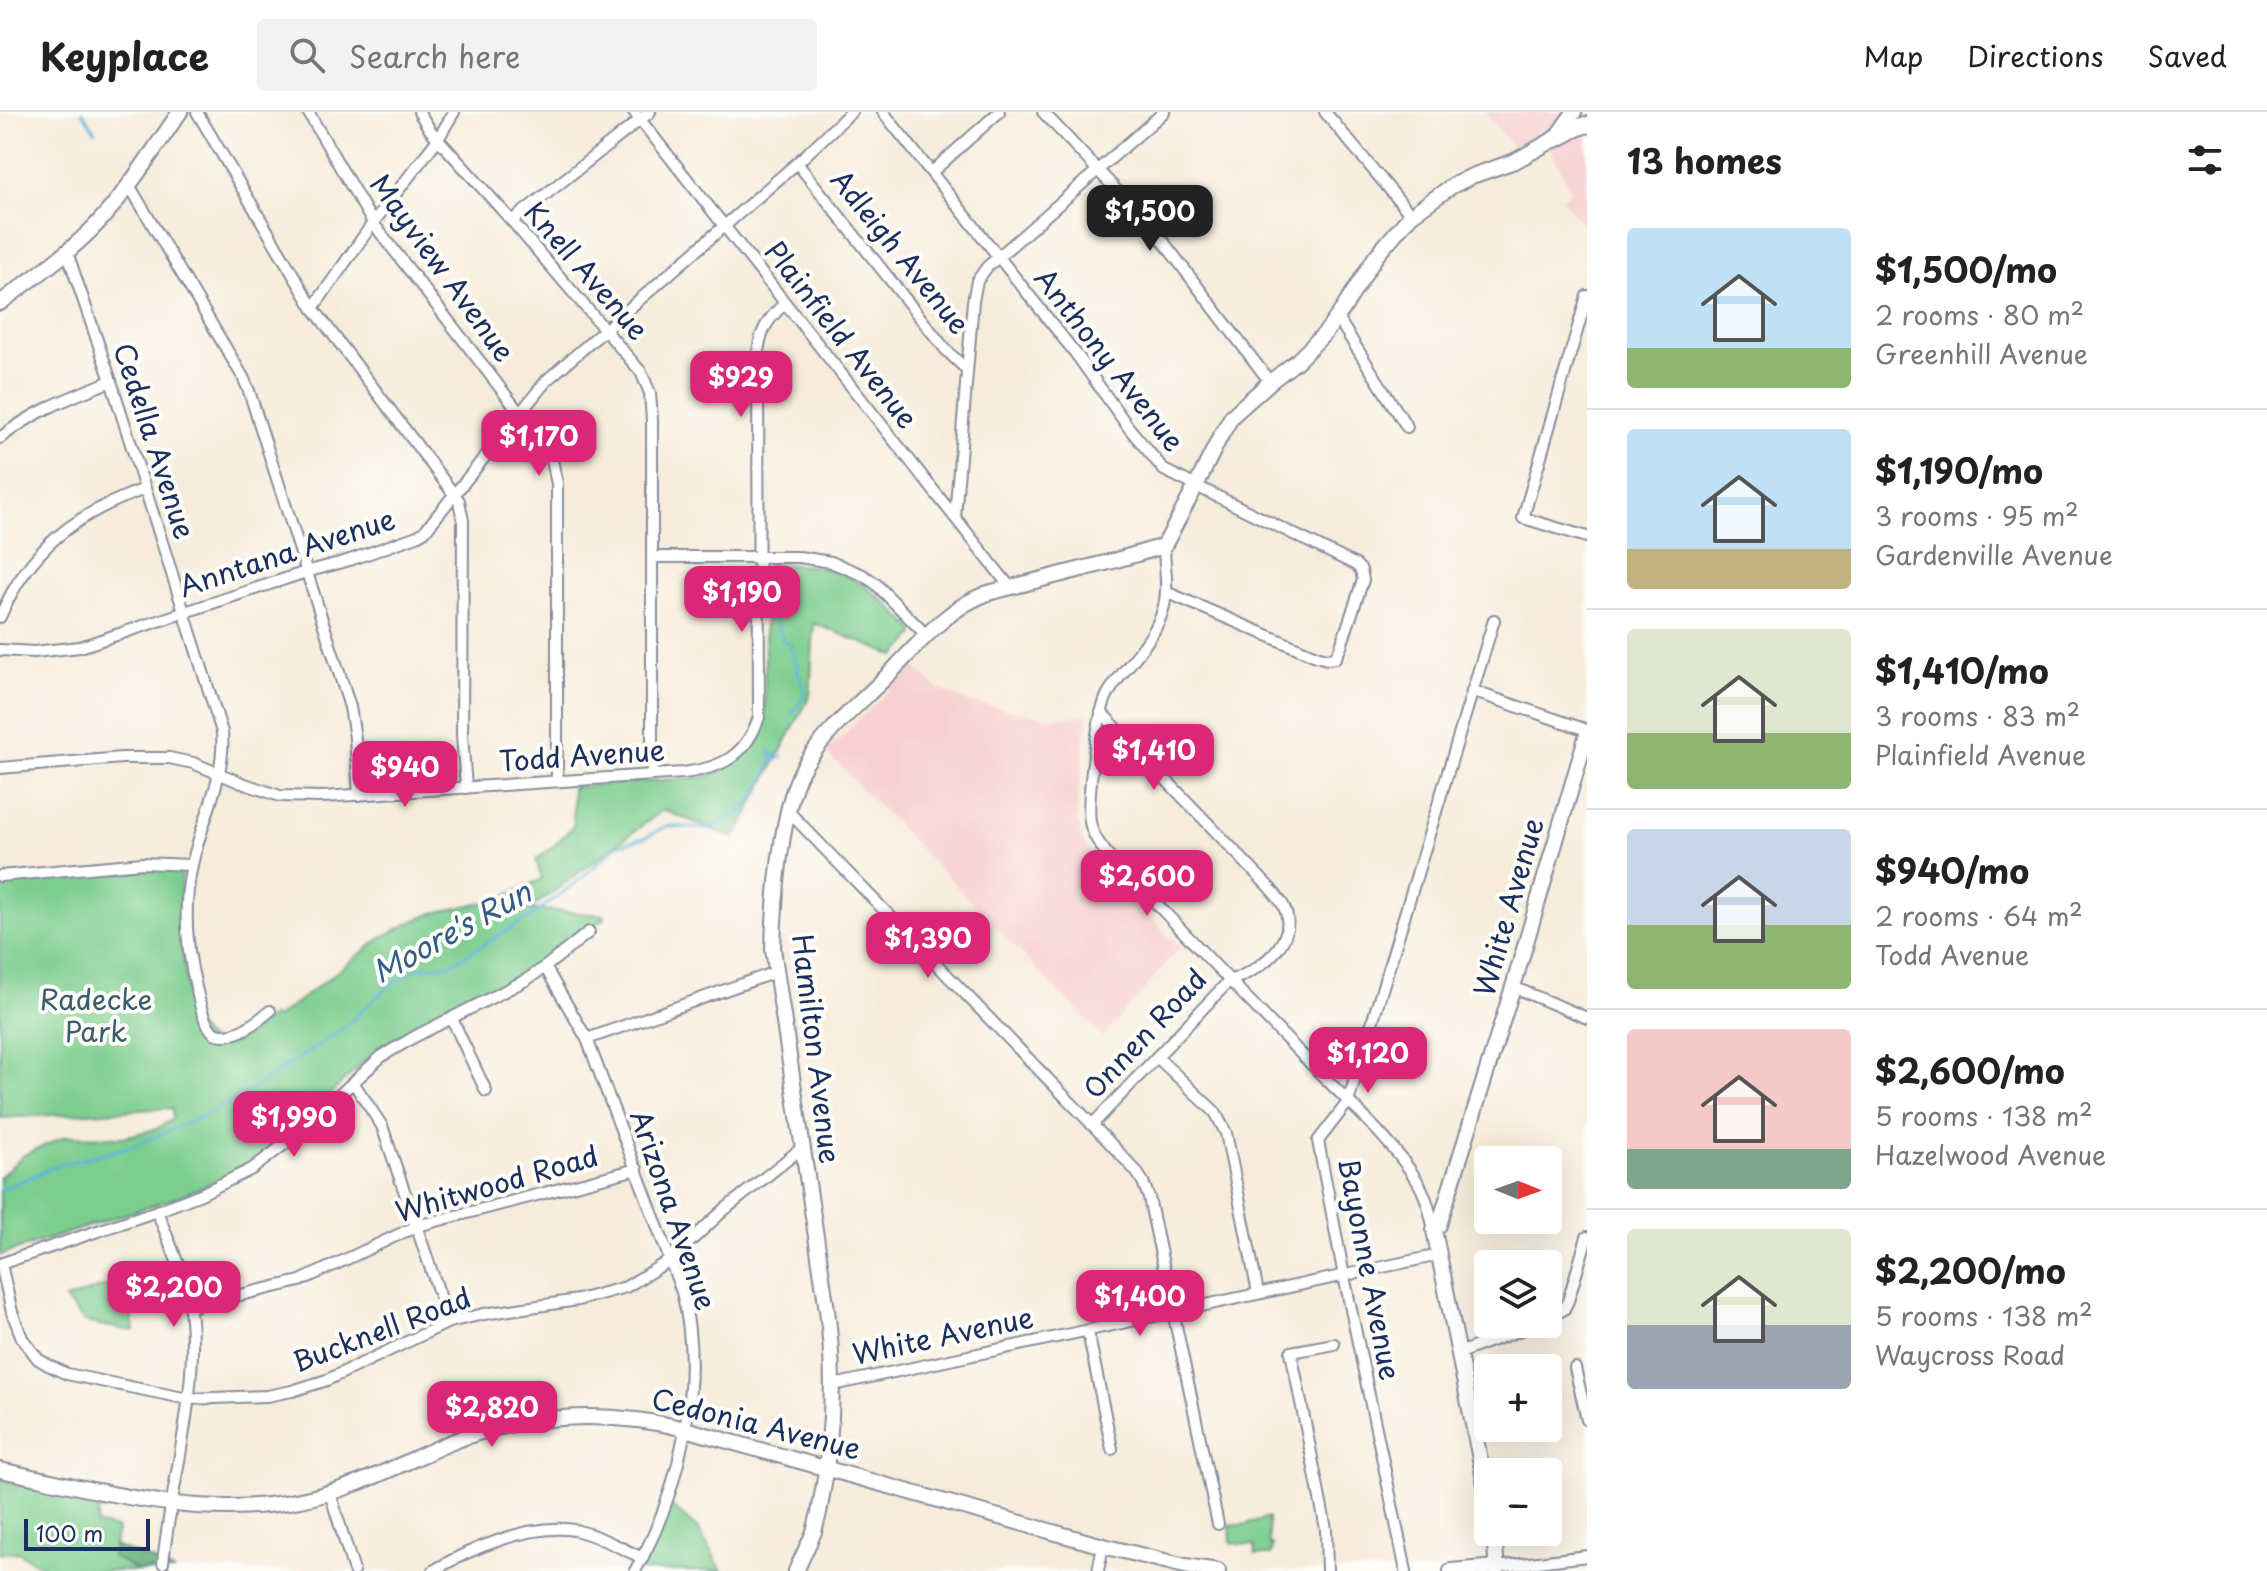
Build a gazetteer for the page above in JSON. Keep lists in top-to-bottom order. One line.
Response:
{"streets":{"street":["Adleigh Avenue","Mayview Avenue","Knell Avenue","Plainfield Avenue","Anthony Avenue","Cedella Avenue","Anntana Avenue","Todd Avenue","White Avenue","Onnen Road","Hamilton Avenue","Whitwood Road","Arizona Avenue","Bayonne Avenue","Bucknell Road","Cedonia Avenue"]},"crossings":[["Adleigh Avenue","Anntana Avenue"],["Mayview Avenue","Anntana Avenue"],["Mayview Avenue","Todd Avenue"],["Knell Avenue","Anntana Avenue"],["Knell Avenue","Todd Avenue"],["Plainfield Avenue","Anntana Avenue"],["Plainfield Avenue","Hamilton Avenue"],["Cedella Avenue","Anntana Avenue"],["Cedella Avenue","Todd Avenue"],["White Avenue","Hamilton Avenue"],["White Avenue","Bayonne Avenue"],["Hamilton Avenue","Bucknell Road"],["Hamilton Avenue","Cedonia Avenue"],["Whitwood Road","Arizona Avenue"],["Arizona Avenue","Bucknell Road"],["Arizona Avenue","Cedonia Avenue"]],"water":["Moore's Run"],"parks":["Radecke Park"],"scale_bar":"100 m","north":"right","page":{"header":"Keyplace","search":"Search here","nav":["Map","Directions","Saved"],"heading":"13 homes","price":["$1,500","$929","$1,170","$1,190","$1,410","$940","$2,600","$1,390","$1,120","$1,990","$2,200","$1,400","$2,820"],"list":[{"name":"$1,500/mo","note":"2 rooms · 80 m² · Greenhill Avenue"},{"name":"$1,190/mo","note":"3 rooms · 95 m² · Gardenville Avenue"},{"name":"$1,410/mo","note":"3 rooms · 83 m² · Plainfield Avenue"},{"name":"$940/mo","note":"2 rooms · 64 m² · Todd Avenue"},{"name":"$2,600/mo","note":"5 rooms · 138 m² · Hazelwood Avenue"},{"name":"$2,200/mo","note":"5 rooms · 138 m² · Waycross Road"}],"map_buttons":["+","−"],"scale":"100 m"}}
